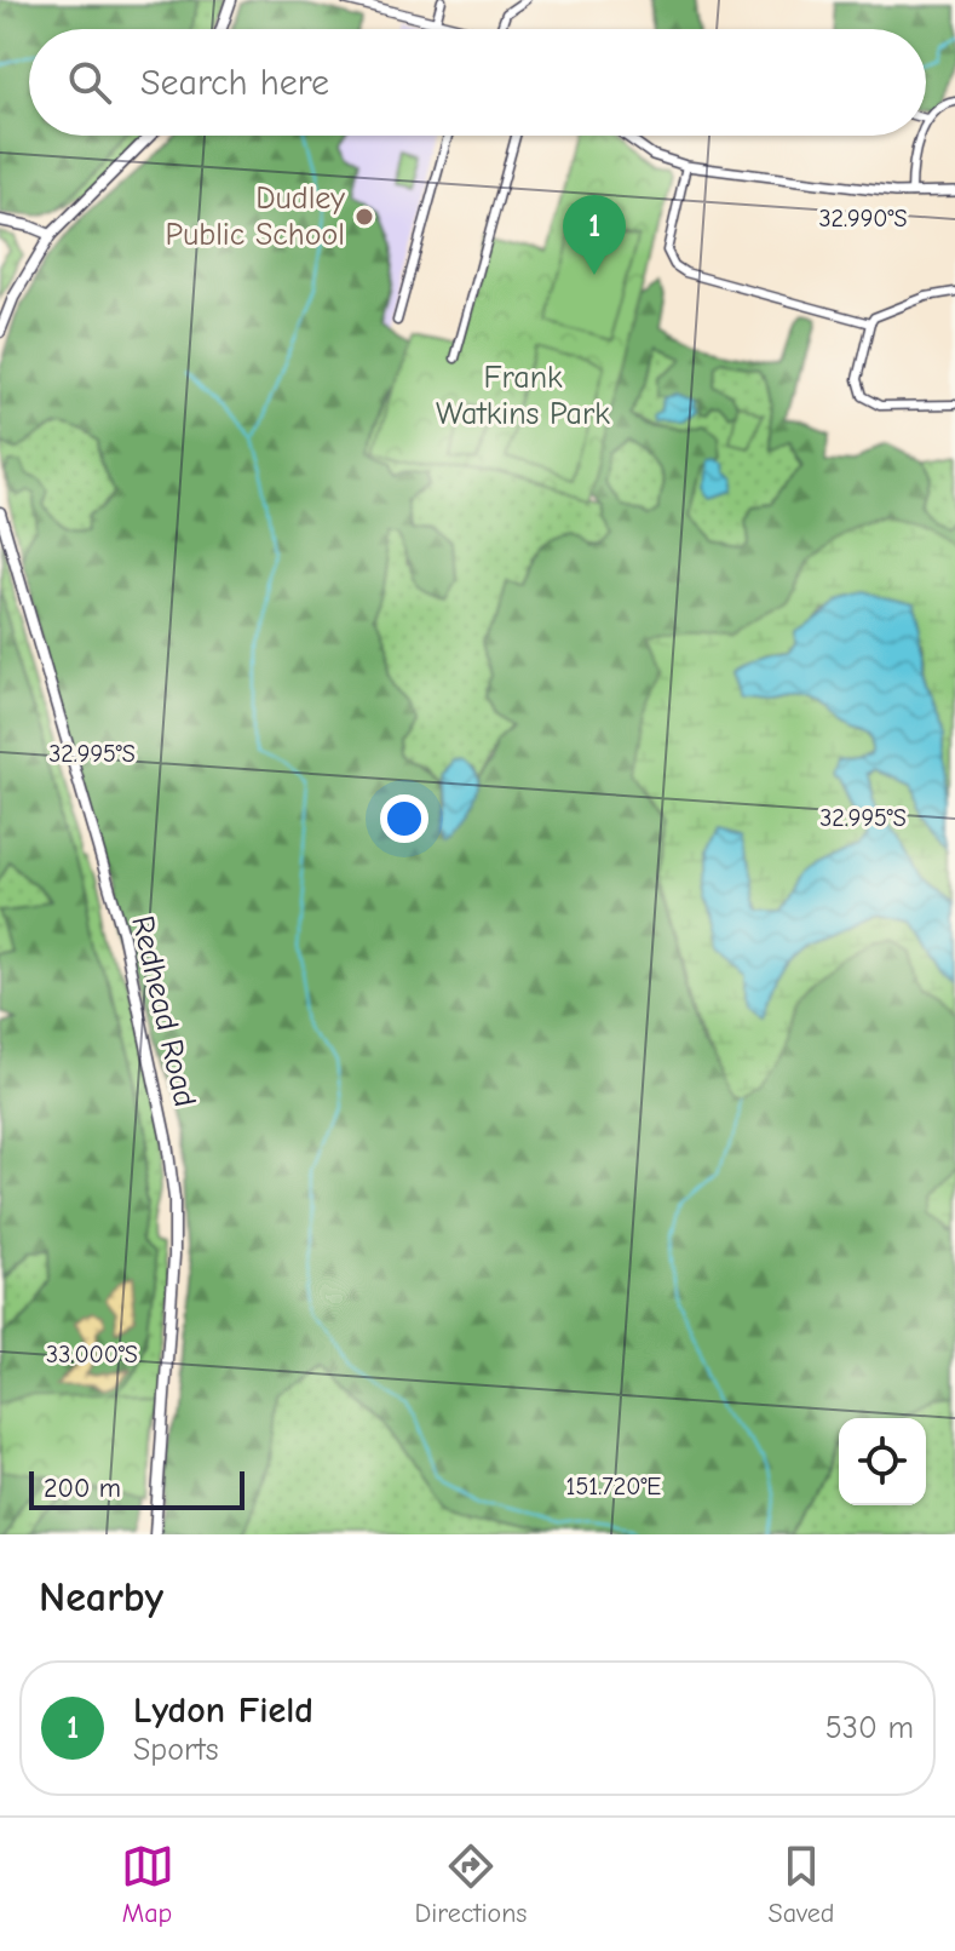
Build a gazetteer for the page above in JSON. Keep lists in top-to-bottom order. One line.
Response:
{"streets":{"main road":["Redhead Road"]},"parks":["Frank Watkins Park"],"places":["Dudley Public School"],"scale_bar":"200 m","page":{"search":"Search here","pins":"1","scale":"200 m","heading":"Nearby","list":[{"mark":"1","name":"Lydon Field","note":"Sports","value":"530 m"}],"nav":["Map","Directions","Saved"]},"coordinates":["32.990°S","32.995°S","33.000°S","151.720°E"]}
